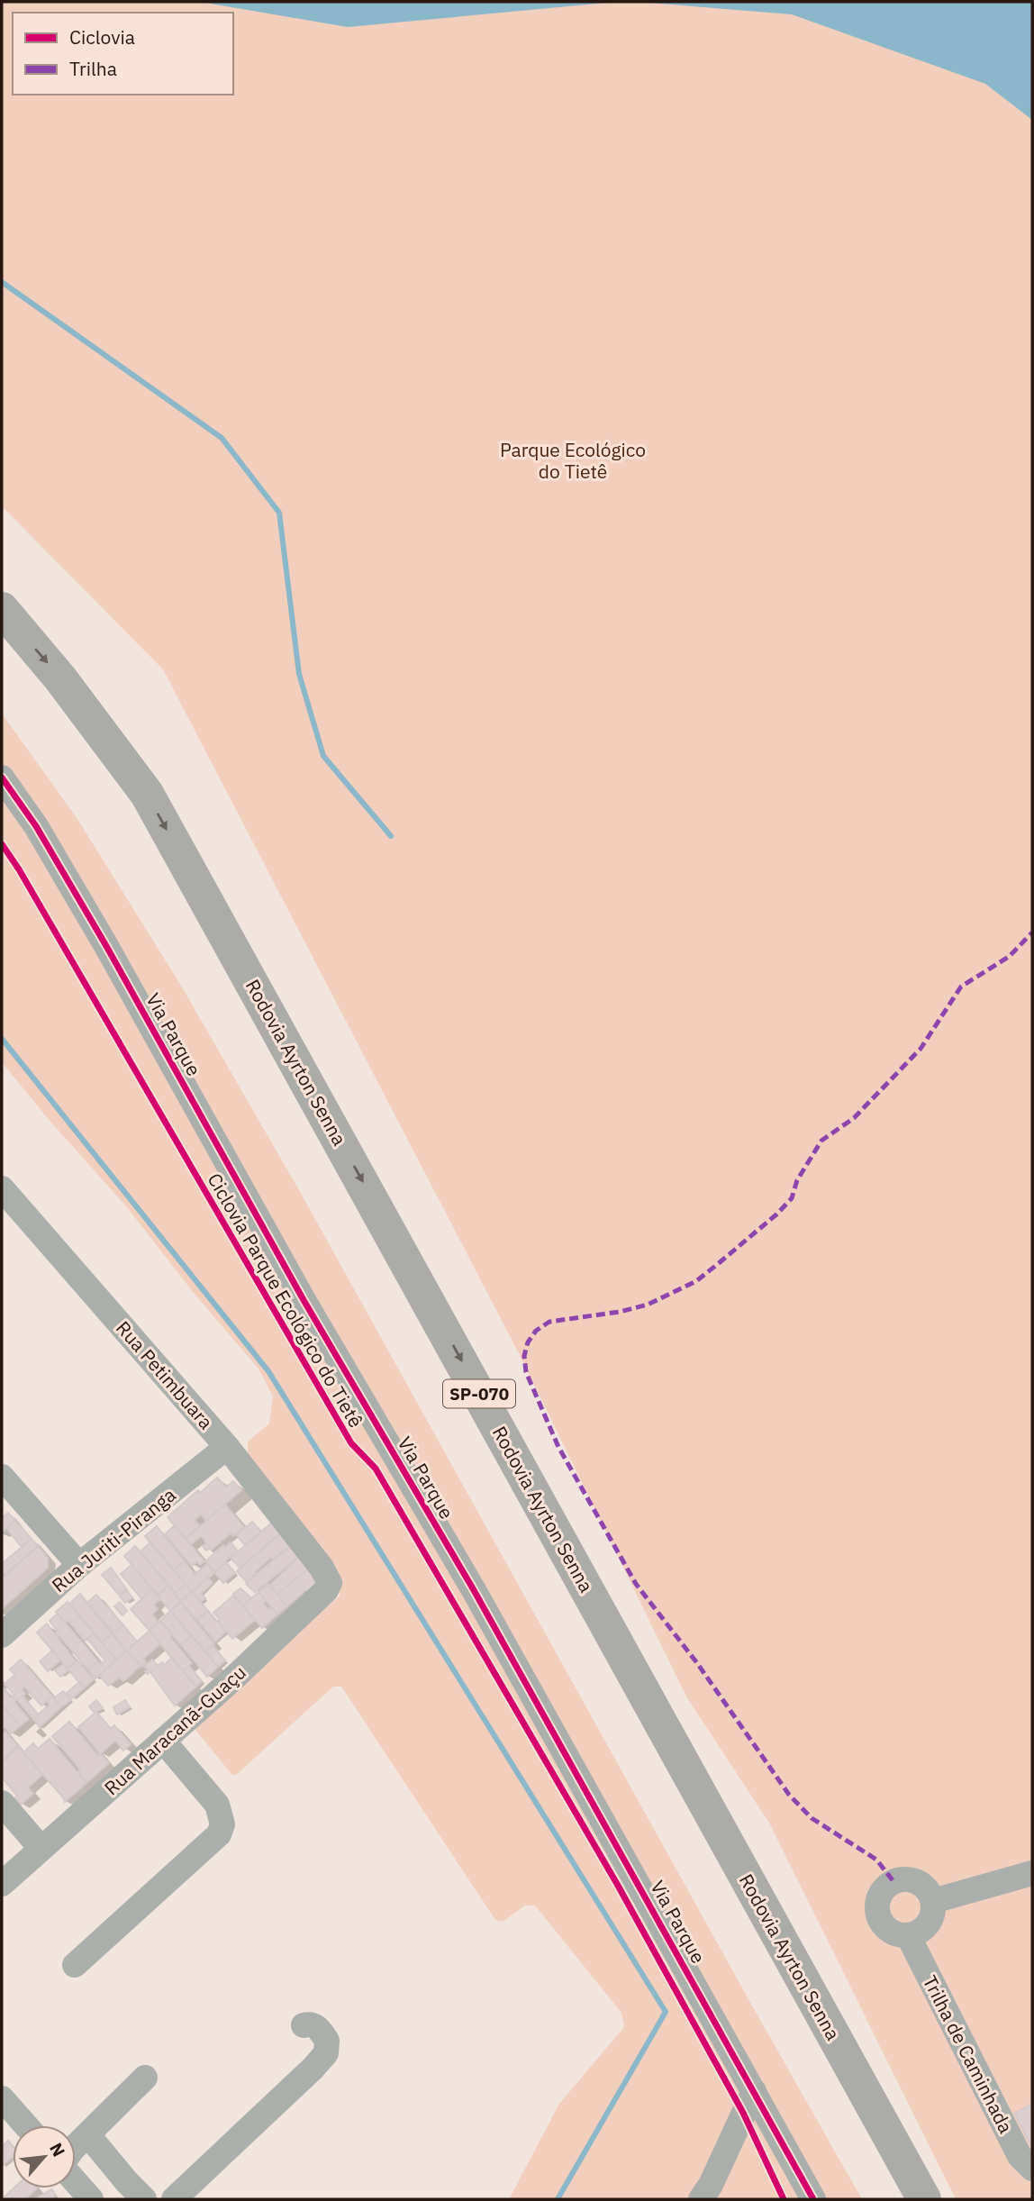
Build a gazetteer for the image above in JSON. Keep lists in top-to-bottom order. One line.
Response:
{"streets":{"highway":["Rodovia Ayrton Senna","SP-070"],"street":["Via Parque","Rua Petimbuara","Rua Juriti-Piranga","Rua Maracanã-Guaçu","Trilha de Caminhada"],"cycle path":["Ciclovia Parque Ecológico do Tietê"]},"crossings":[["Rua Petimbuara","Rua Juriti-Piranga"],["Rua Petimbuara","Rua Maracanã-Guaçu"]],"one_way":["Rodovia Ayrton Senna"],"parks":["Parque Ecológico do Tietê"],"legend":["Ciclovia","Trilha"],"north":"top right"}
